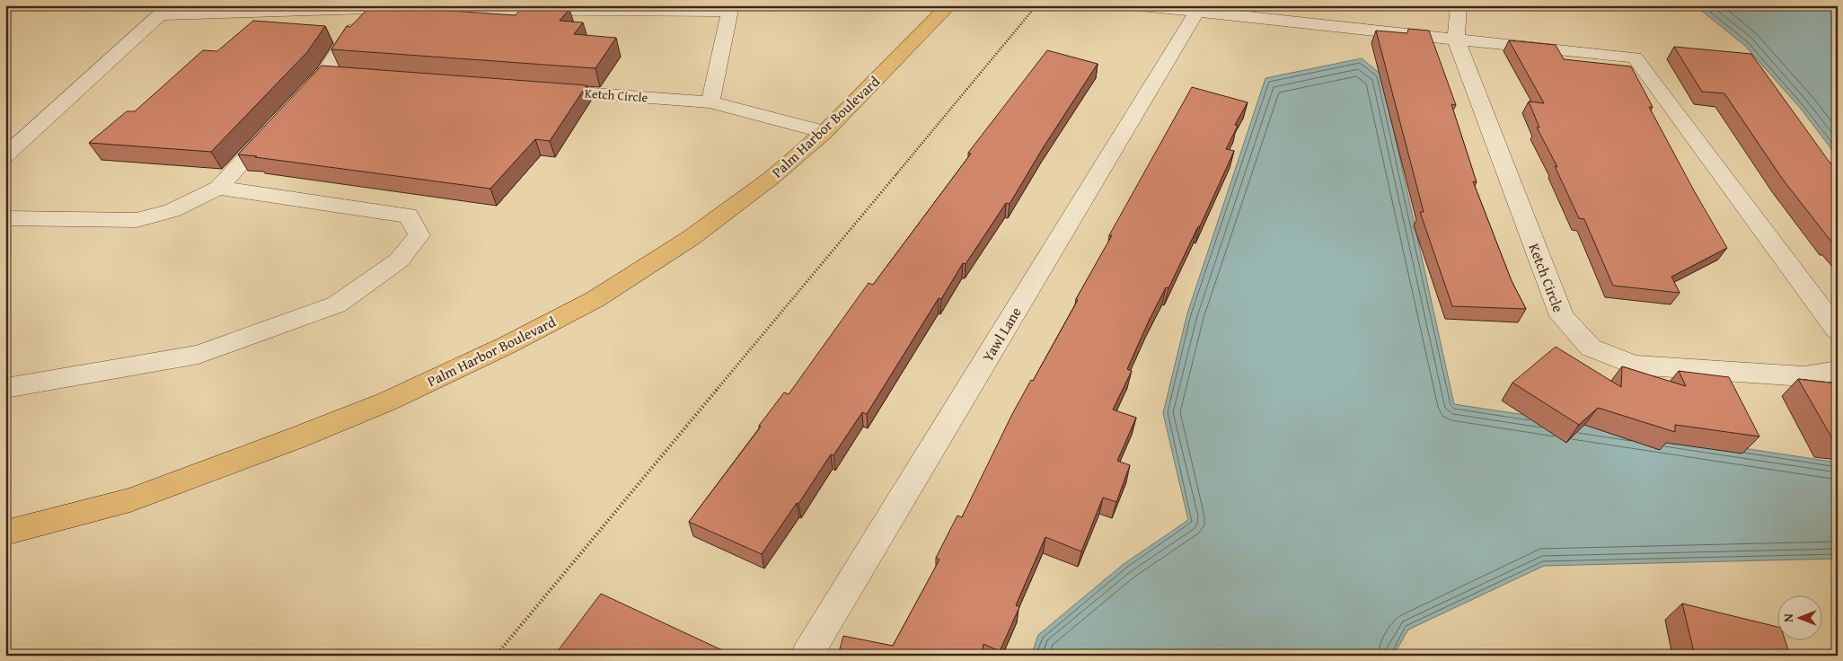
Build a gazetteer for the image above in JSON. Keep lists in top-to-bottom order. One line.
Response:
{"streets":{"main road":["Palm Harbor Boulevard"],"street":["Ketch Circle","Yawl Lane"]},"crossings":[["Ketch Circle","Palm Harbor Boulevard"]],"north":"left"}
